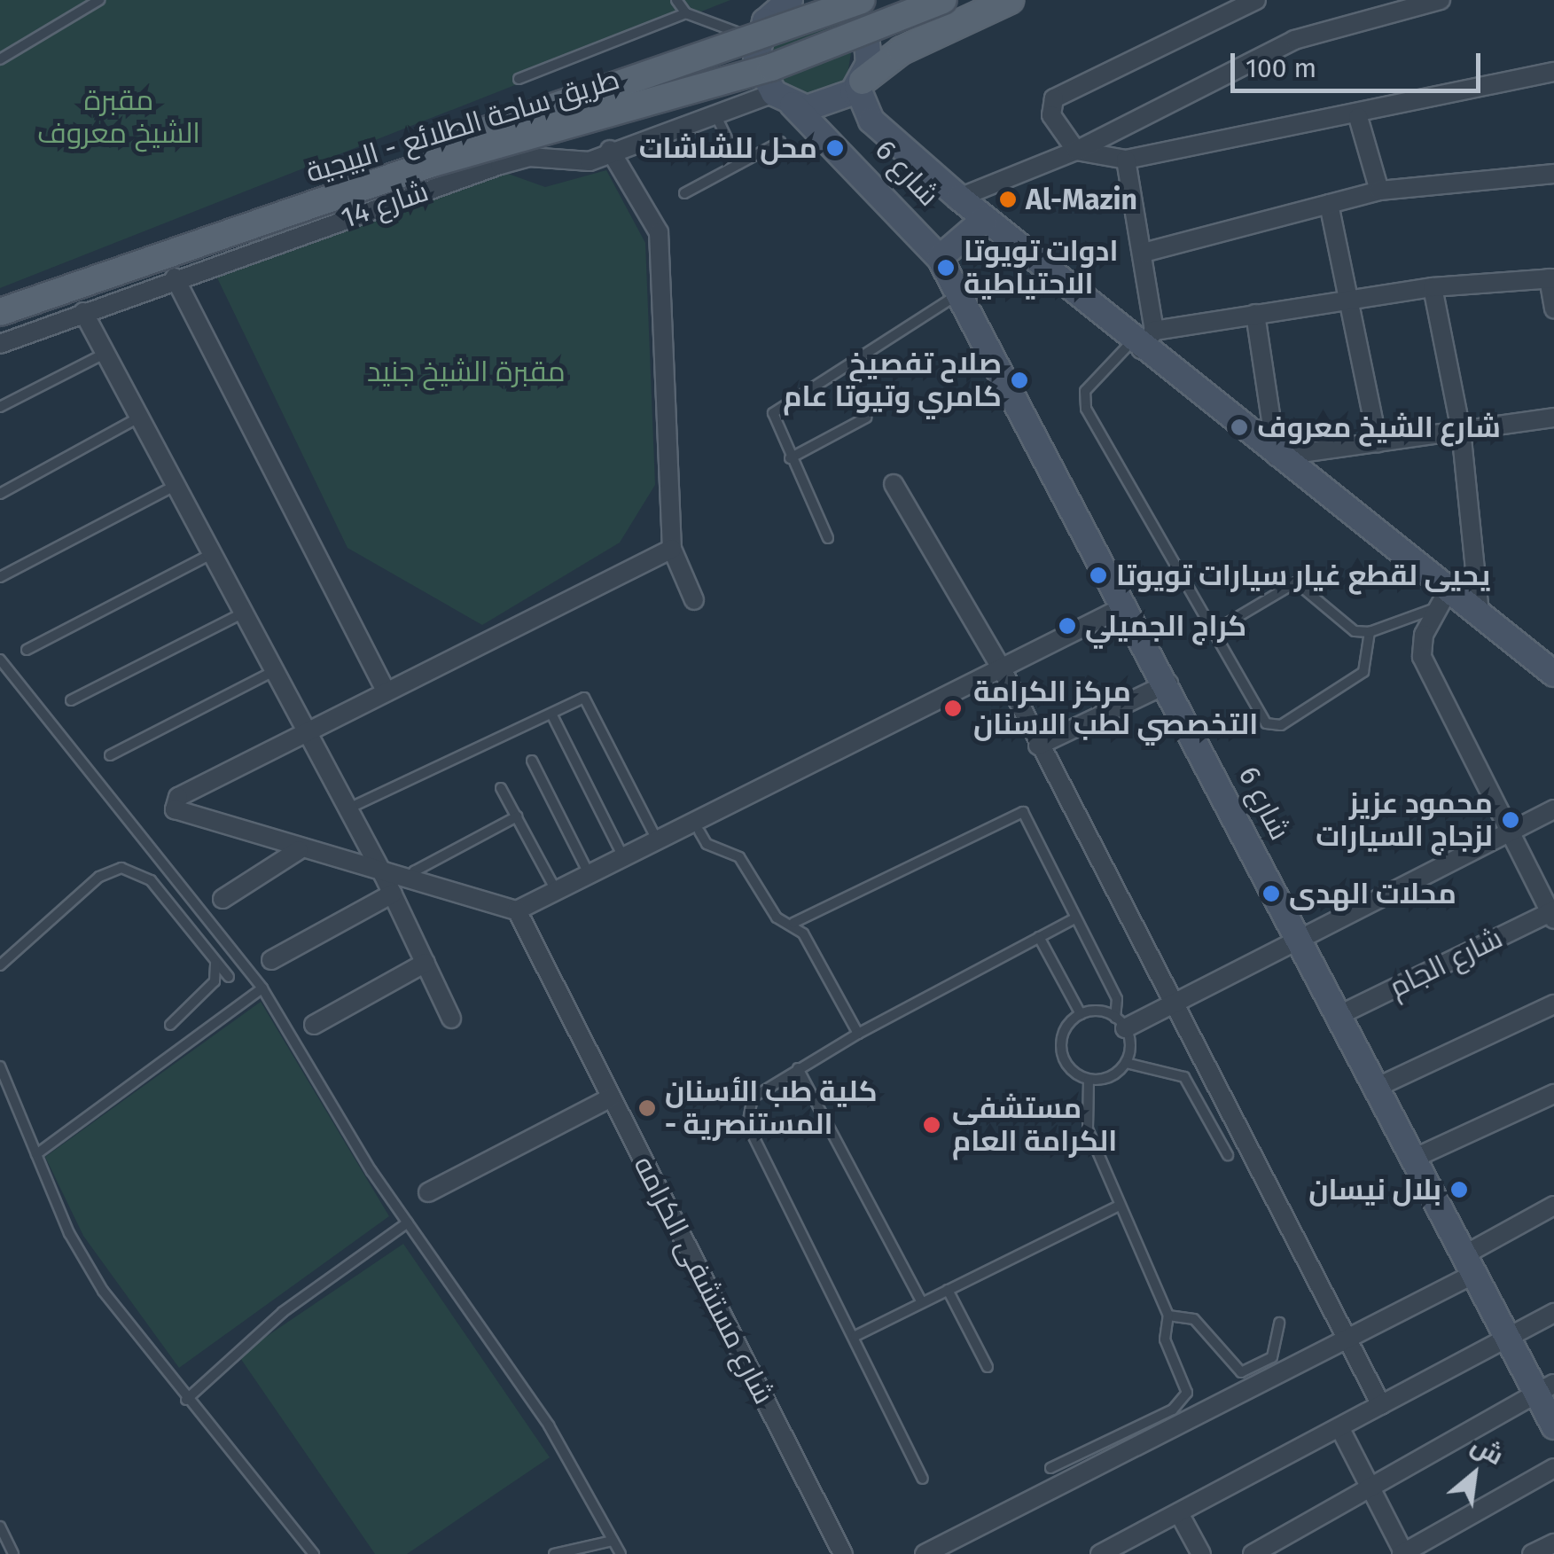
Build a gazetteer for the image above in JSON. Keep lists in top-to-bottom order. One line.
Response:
{"streets":{"main road":["طريق ساحة الطلائع - البيجية"],"street":["شارع 6","شارع 14","شارع الجام","شارع مستشفى الكرامه"]},"crossings":[["شارع 6","شارع 14"],["شارع 6","شارع الجام"]],"parks":["مقبرة الشيخ معروف","مقبرة الشيخ جنيد"],"places":["محل للشاشات","Al-Mazin","ادوات تويوتا الاحتياطية","صلاح تفصيخ كامري وتيوتا عام","شارع الشيخ معروف","يحيى لقطع غيار سيارات تويوتا","كراج الجميلي","مركز الكرامة التخصصي لطب الاسنان","محمود عزيز لزجاج السيارات","محلات الهدى","كلية طب الأسنان - المستنصرية","مستشفى الكرامة العام","بلال نيسان"],"scale_bar":"100 m","north":"top right"}
